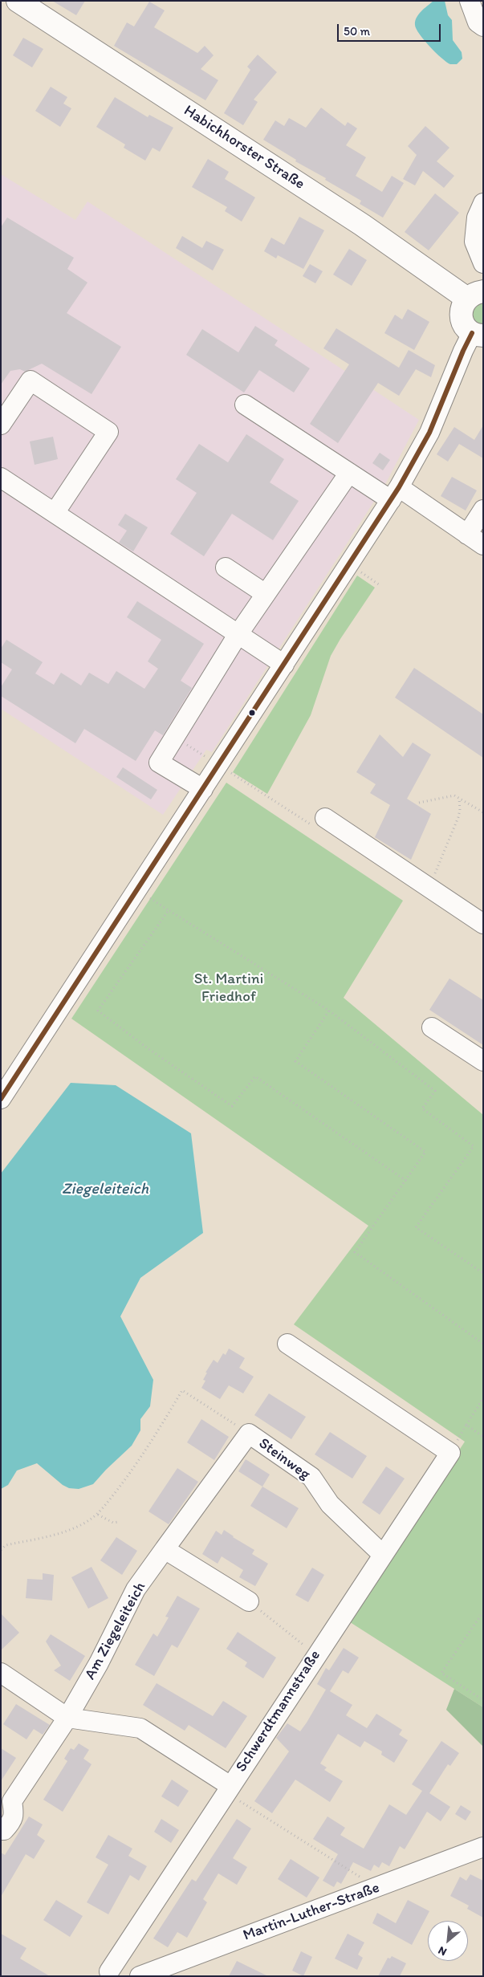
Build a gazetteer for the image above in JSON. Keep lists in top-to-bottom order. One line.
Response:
{"streets":{"main road":["Habichhorster Straße"],"street":["Steinweg","Am Ziegeleiteich","Schwerdtmannstraße","Martin-Luther-Straße"]},"crossings":[["Steinweg","Am Ziegeleiteich"],["Steinweg","Schwerdtmannstraße"]],"water":["Ziegeleiteich"],"parks":["St. Martini Friedhof"],"scale_bar":"50 m","north":"bottom left"}
